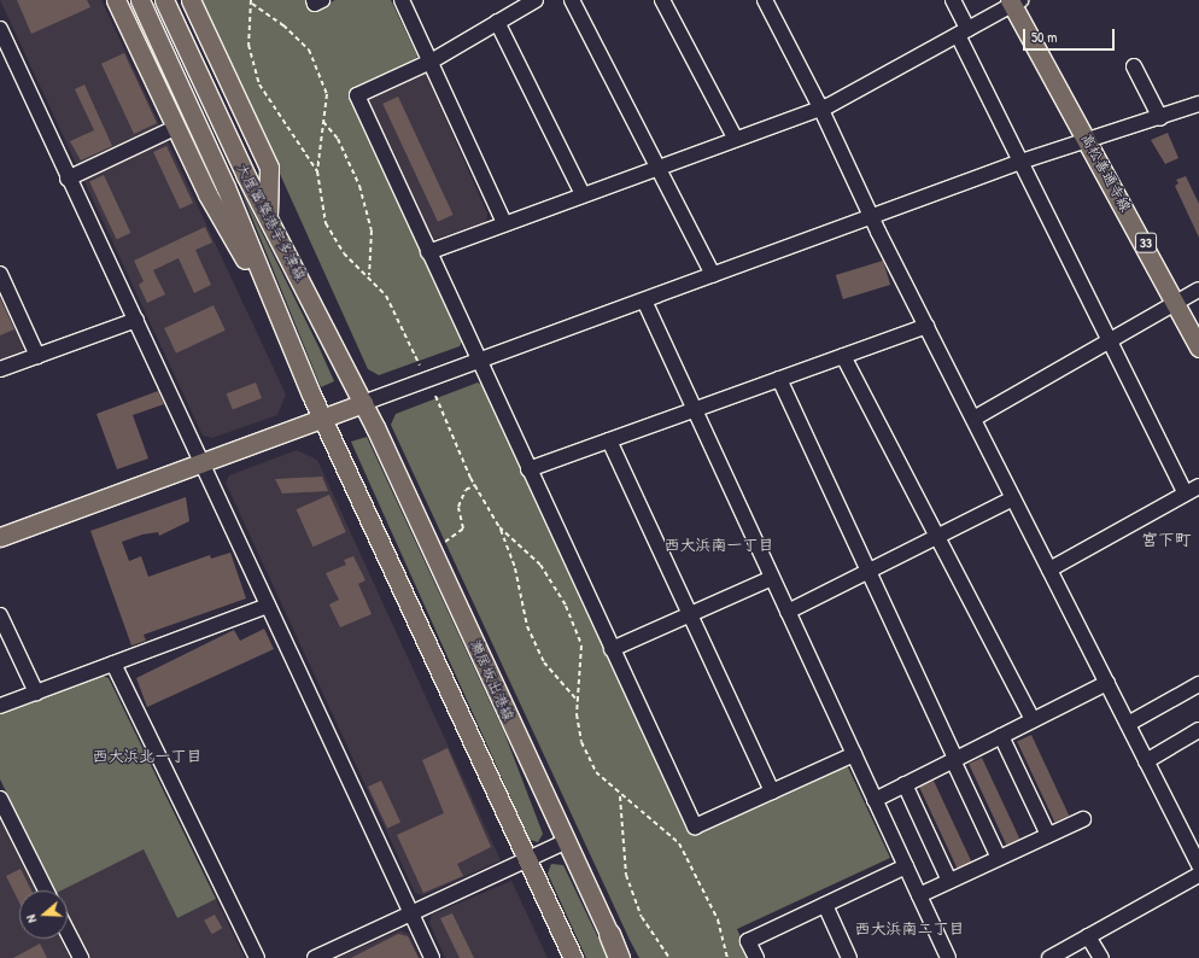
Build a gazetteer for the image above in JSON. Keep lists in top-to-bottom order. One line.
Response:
{"streets":{"main road":["高松善通寺線","大屋冨築港宇多津線","33","瀬居坂出港線"]},"crossings":[["大屋冨築港宇多津線","瀬居坂出港線"]],"districts":["宮下町","西大浜南一丁目","西大浜北一丁目","西大浜南二丁目"],"scale_bar":"50 m","north":"left"}
